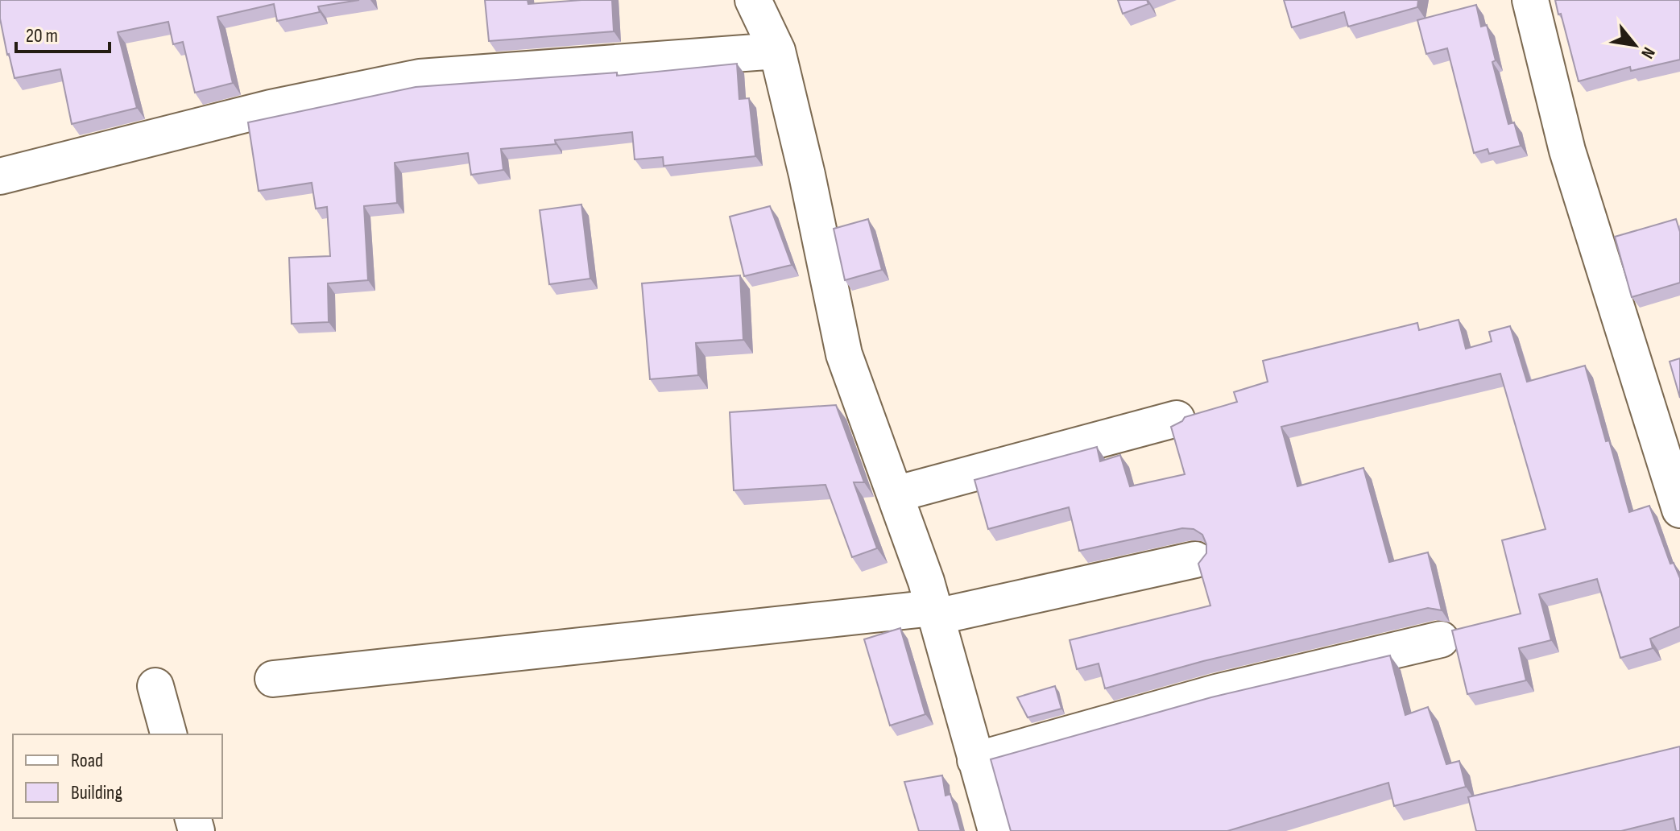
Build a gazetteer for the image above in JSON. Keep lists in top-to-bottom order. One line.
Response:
{"legend":["Road","Building"],"scale_bar":"20 m","north":"bottom right"}
